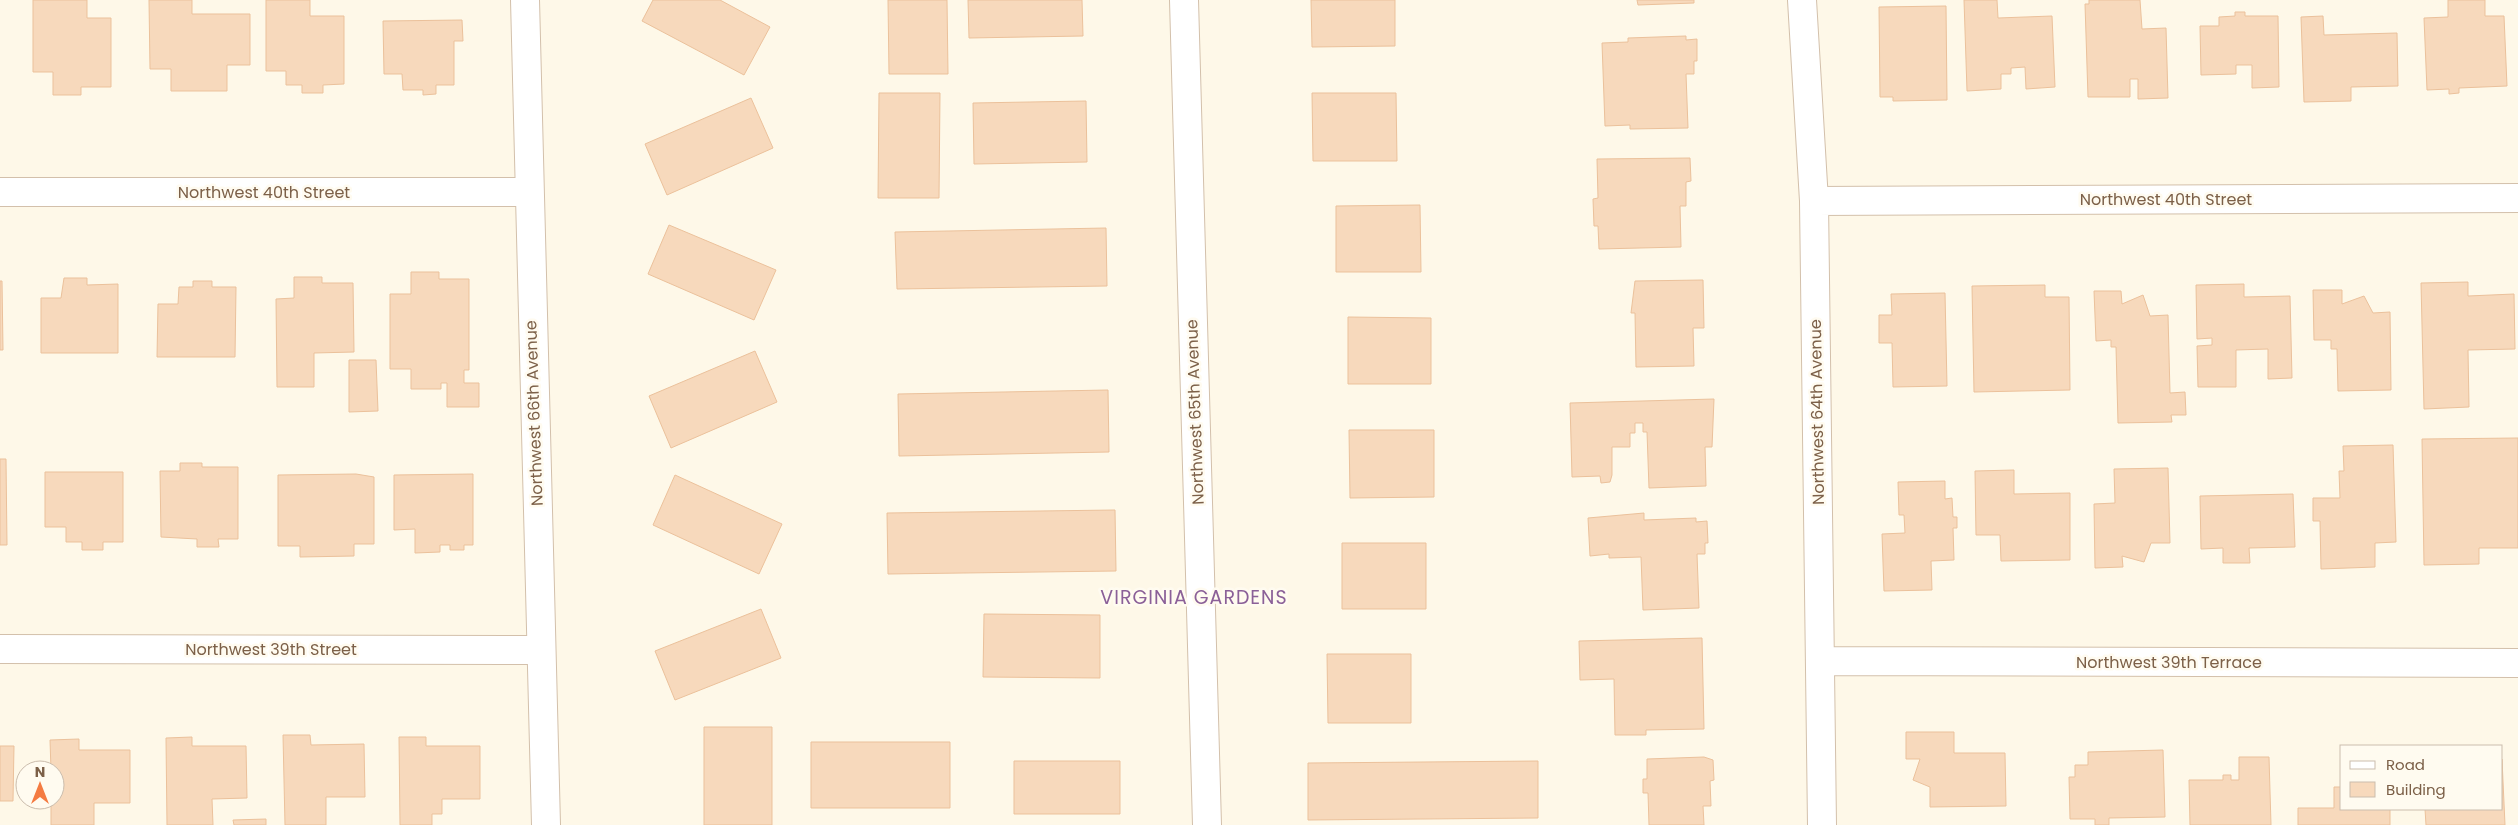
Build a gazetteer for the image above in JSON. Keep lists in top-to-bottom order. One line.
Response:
{"streets":{"street":["Northwest 40th Street","Northwest 65th Avenue","Northwest 64th Avenue","Northwest 66th Avenue","Northwest 39th Street","Northwest 39th Terrace"]},"crossings":[["Northwest 40th Street","Northwest 64th Avenue"],["Northwest 40th Street","Northwest 66th Avenue"],["Northwest 64th Avenue","Northwest 39th Terrace"],["Northwest 66th Avenue","Northwest 39th Street"]],"districts":["VIRGINIA GARDENS"],"legend":["Road","Building"],"north":"top"}
